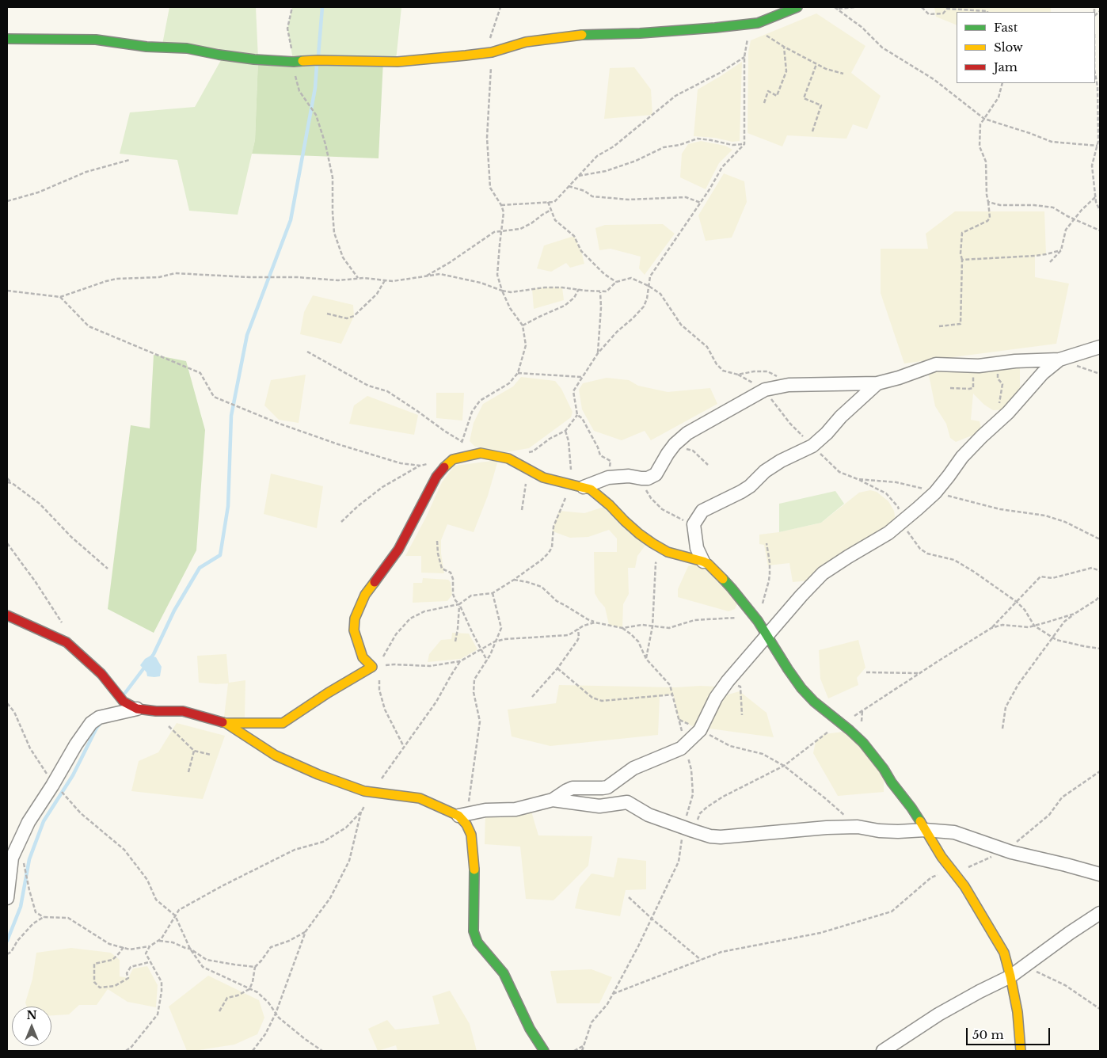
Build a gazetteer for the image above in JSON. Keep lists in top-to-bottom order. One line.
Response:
{"legend":["Fast","Slow","Jam"],"scale_bar":"50 m","north":"top"}
